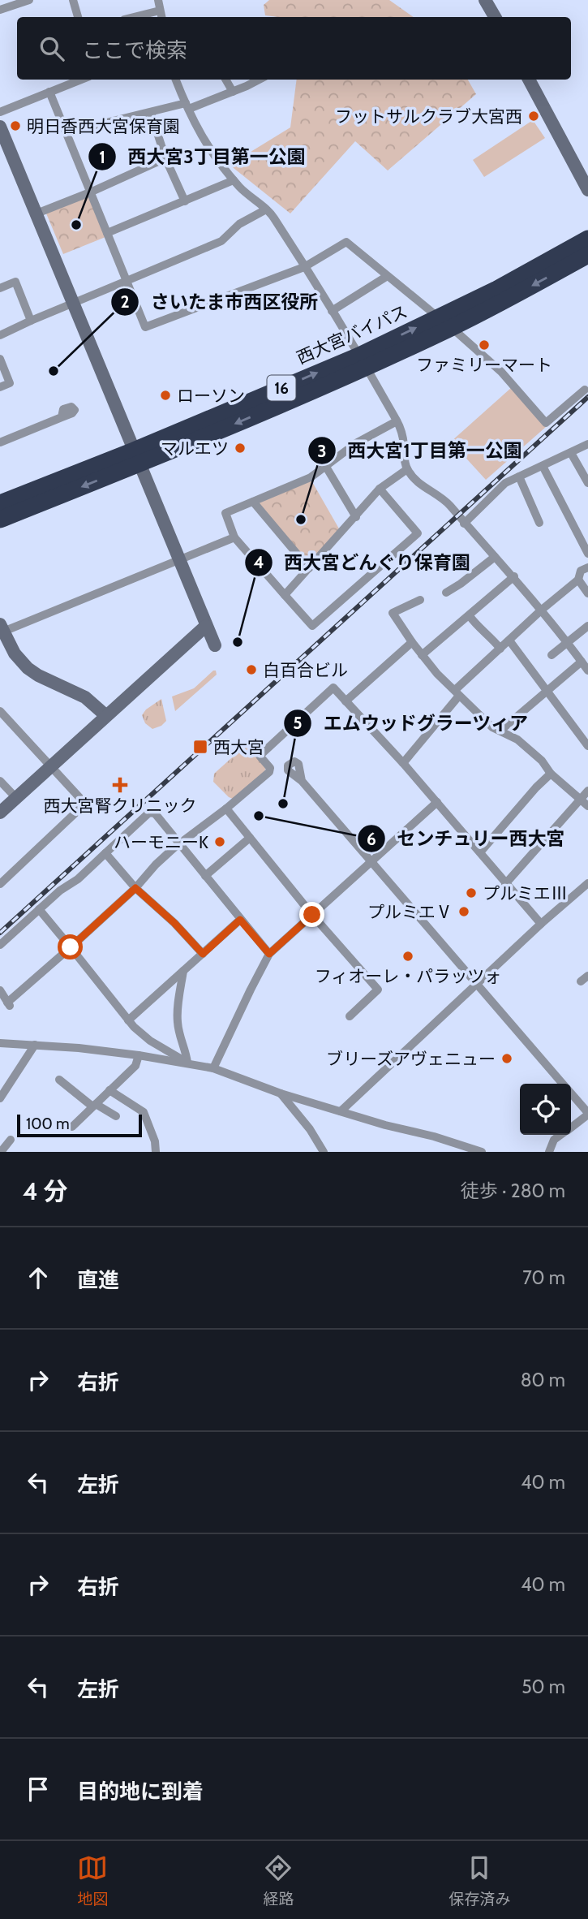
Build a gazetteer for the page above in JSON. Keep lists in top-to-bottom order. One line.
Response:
{"streets":{"highway":["西大宮バイパス","16"]},"places":{"other":["フットサルクラブ大宮西","明日香西大宮保育園","西大宮3丁目第一公園","ファミリーマート","さいたま市西区役所","ローソン","マルエツ","西大宮1丁目第一公園","西大宮どんぐり保育園","白百合ビル","エムウッドグラーツィア","センチュリー西大宮","ハーモニーK","プルミエⅢ","プルミエⅤ","フィオーレ・パラッツォ","ブリーズアヴェニュー"],"transit":["西大宮"],"health":["西大宮腎クリニック"]},"scale_bar":"100 m","page":{"search":"ここで検索","scale":"100 m","heading":["4 分","徒歩 · 280 m"],"list":[["直進","70 m"],["右折","80 m"],["左折","40 m"],["右折","40 m"],["左折","50 m"],"目的地に到着"],"nav":["地図","経路","保存済み"]}}
